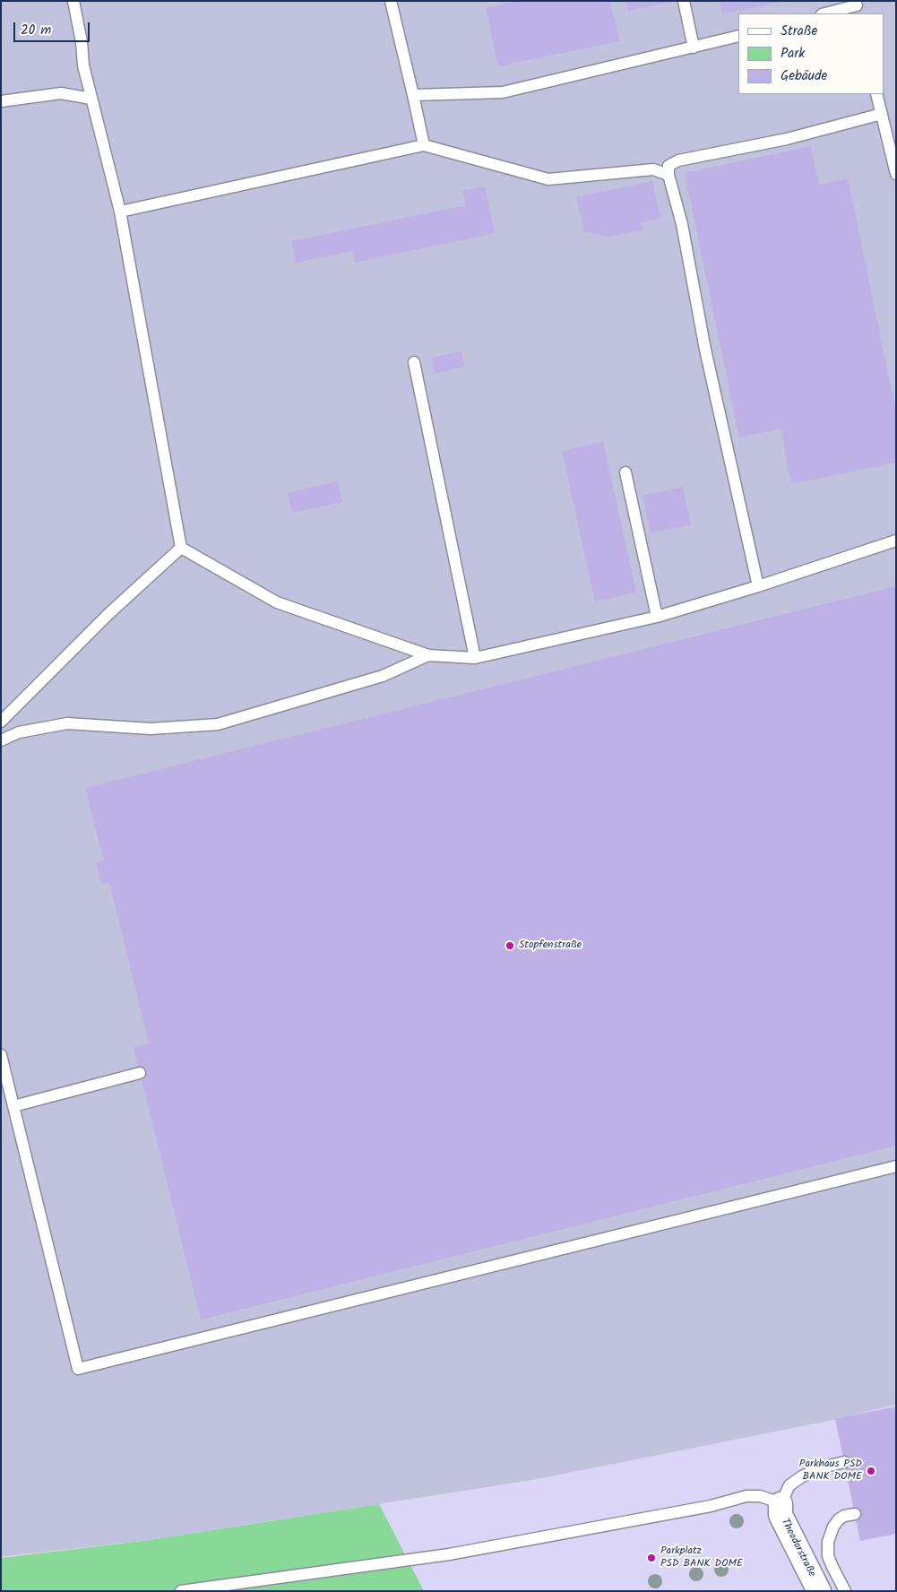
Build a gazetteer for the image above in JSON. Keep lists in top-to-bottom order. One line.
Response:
{"streets":{"street":["Theodorstraße"]},"places":["Stopfenstraße","Parkhaus PSD BANK DOME","Parkplatz PSD BANK DOME"],"legend":["Straße","Park","Gebäude"],"scale_bar":"20 m"}
